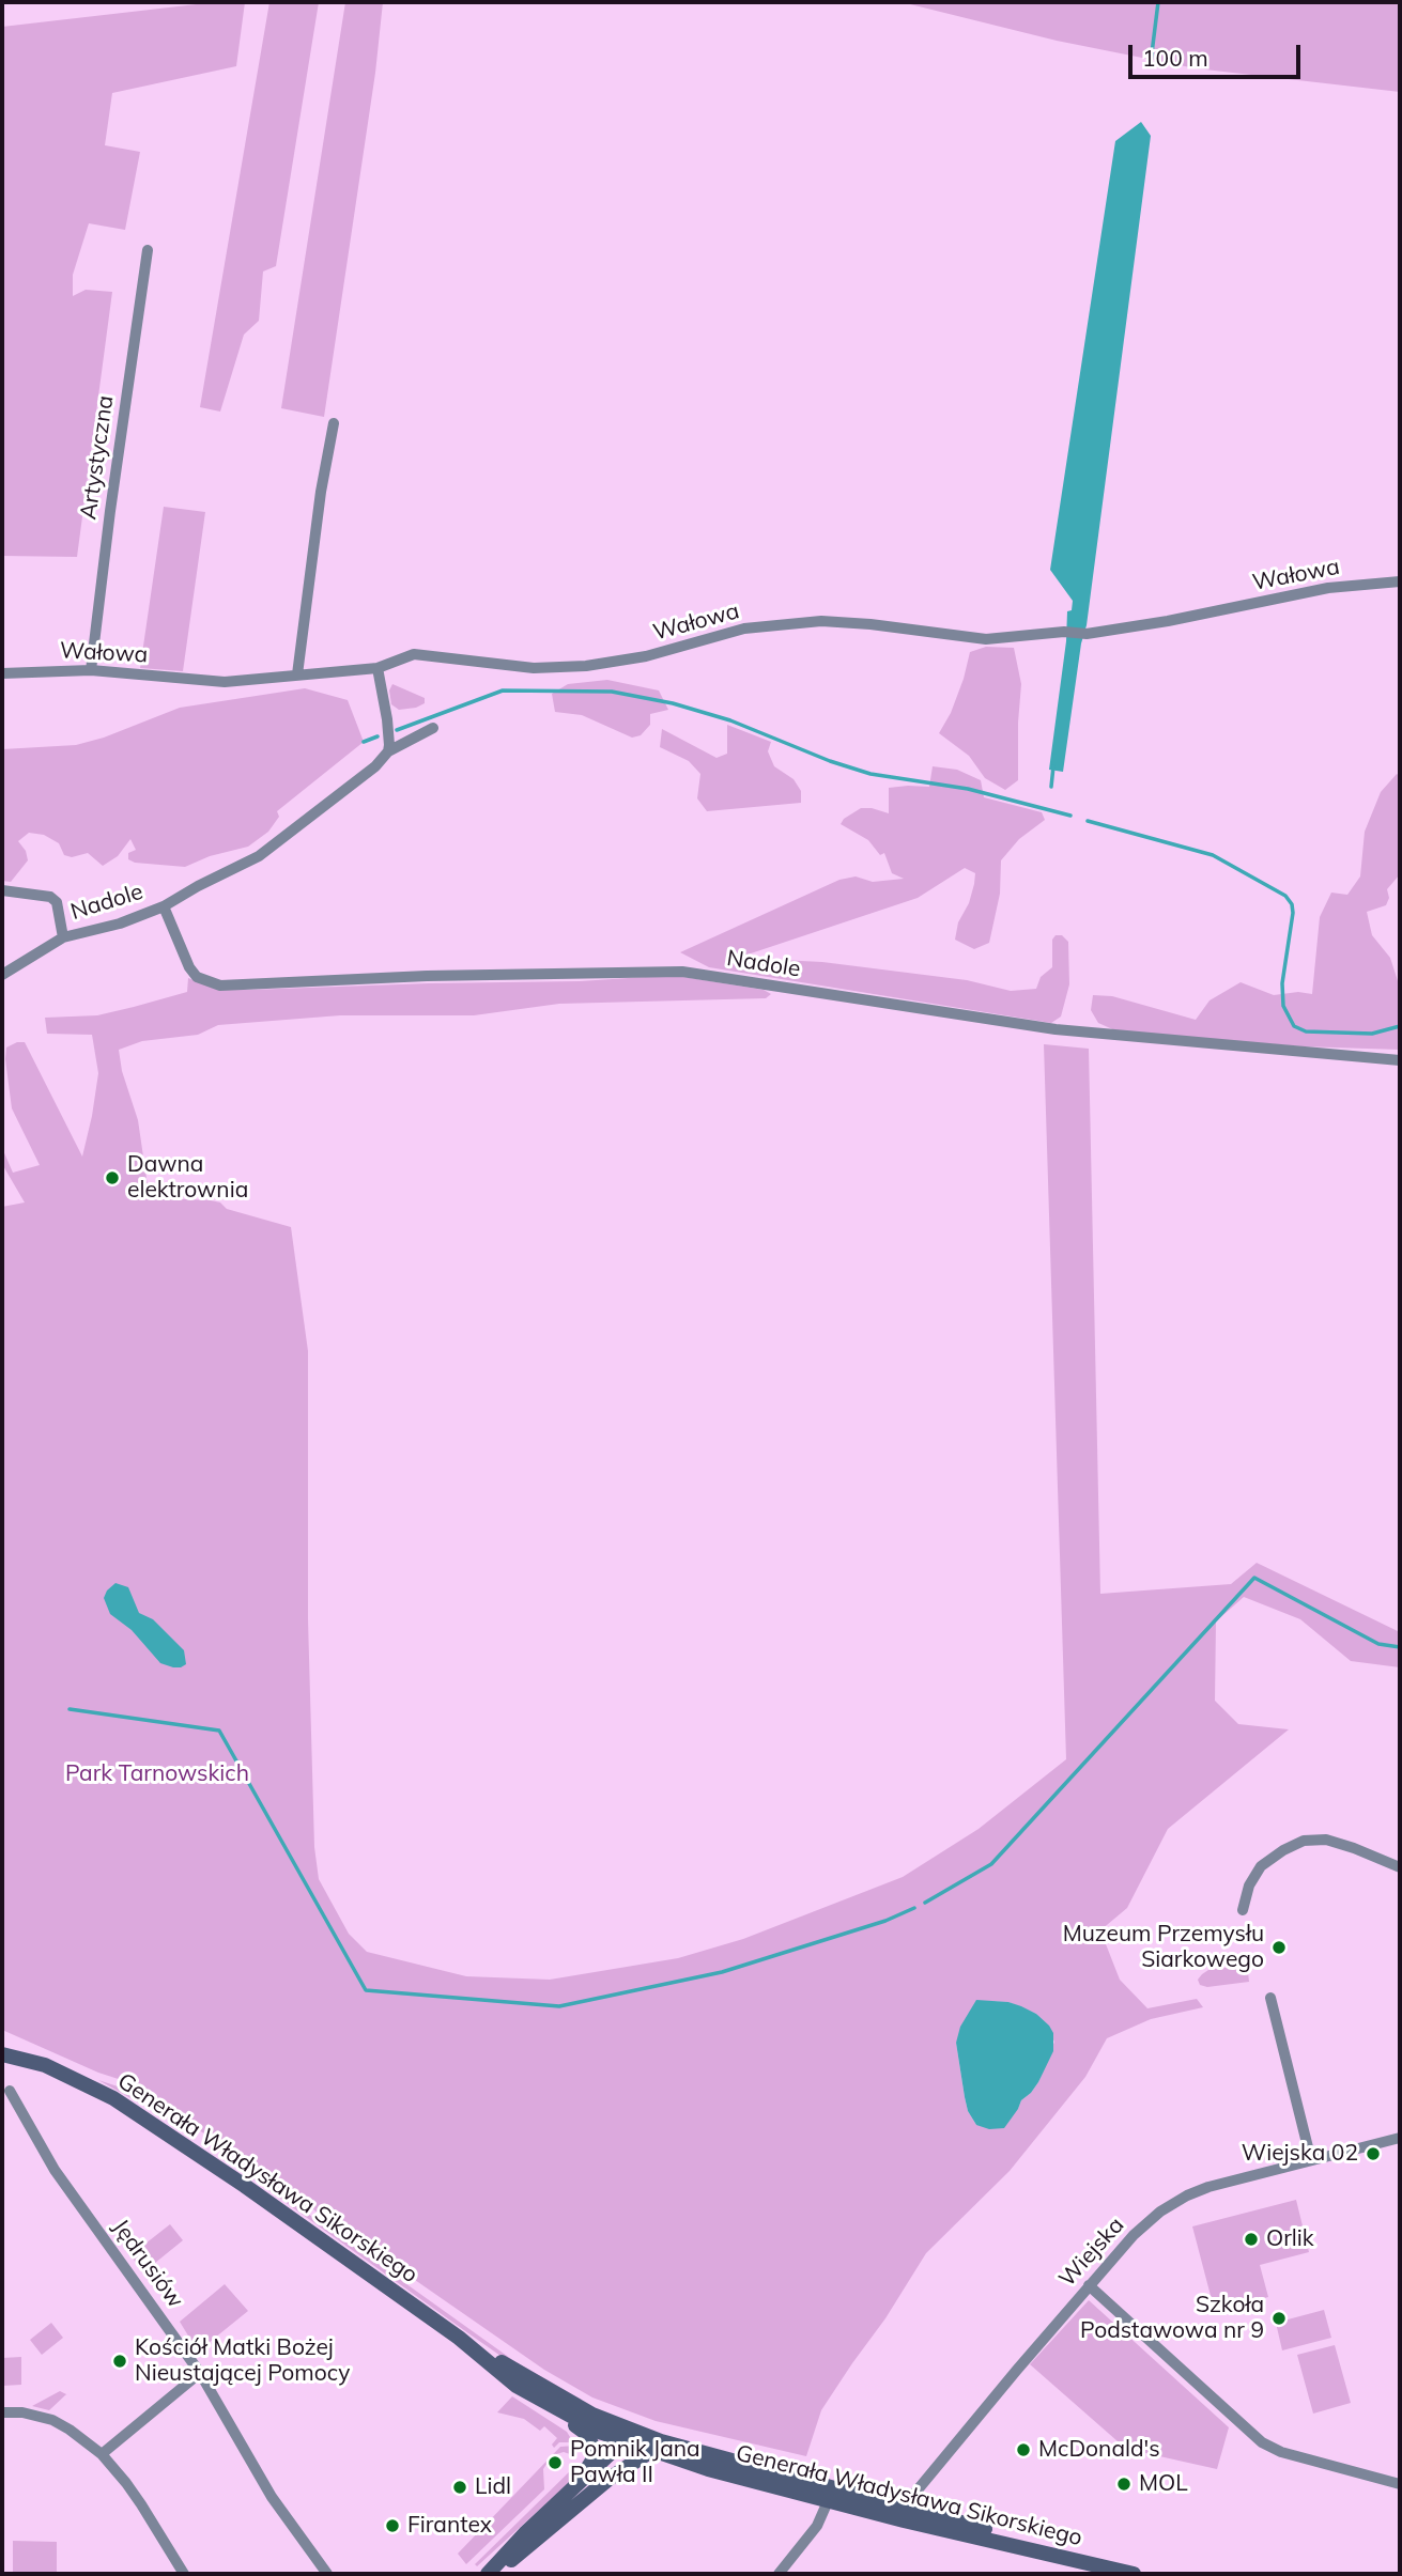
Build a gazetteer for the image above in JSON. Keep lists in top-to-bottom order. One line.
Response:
{"streets":{"street":["Artystyczna","Wałowa","Nadole","Generała Władysława Sikorskiego","Wiejska","Jędrusiów"]},"crossings":[["Artystyczna","Wałowa"],["Generała Władysława Sikorskiego","Wiejska"]],"parks":["Park Tarnowskich"],"places":["Dawna elektrownia","Muzeum Przemysłu Siarkowego","Wiejska 02","Orlik","Szkoła Podstawowa nr 9","Kościół Matki Bożej Nieustającej Pomocy","McDonald's","Pomnik Jana Pawła II","MOL","Lidl","Firantex"],"scale_bar":"100 m"}
